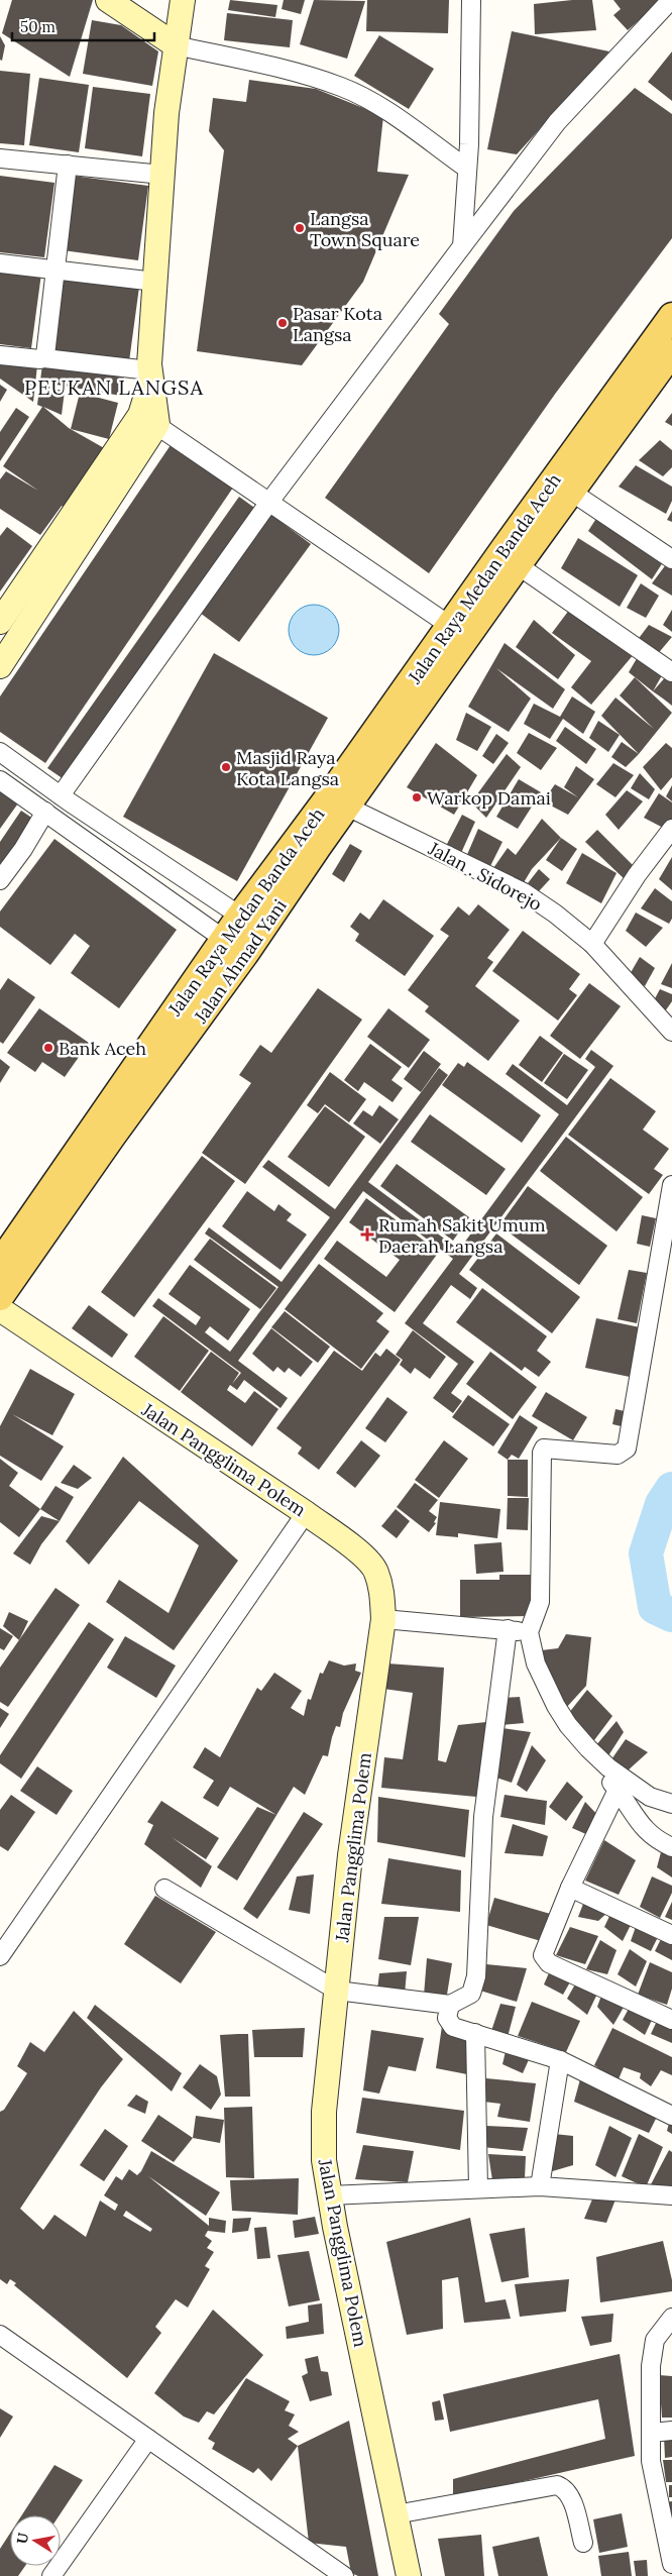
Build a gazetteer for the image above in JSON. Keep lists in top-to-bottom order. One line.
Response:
{"streets":{"main road":["Jalan Raya Medan Banda Aceh","Jalan Ahmad Yani"],"street":["Jalan . Sidorejo","Jalan Pangglima Polem"]},"crossings":[["Jalan Raya Medan Banda Aceh","Jalan Ahmad Yani"],["Jalan . Sidorejo","Jalan Ahmad Yani"]],"districts":["PEUKAN LANGSA"],"places":{"other":["Langsa Town Square","Pasar Kota Langsa","Masjid Raya Kota Langsa","Warkop Damai","Bank Aceh"],"health":["Rumah Sakit Umum Daerah Langsa"]},"scale_bar":"50 m","north":"left"}
